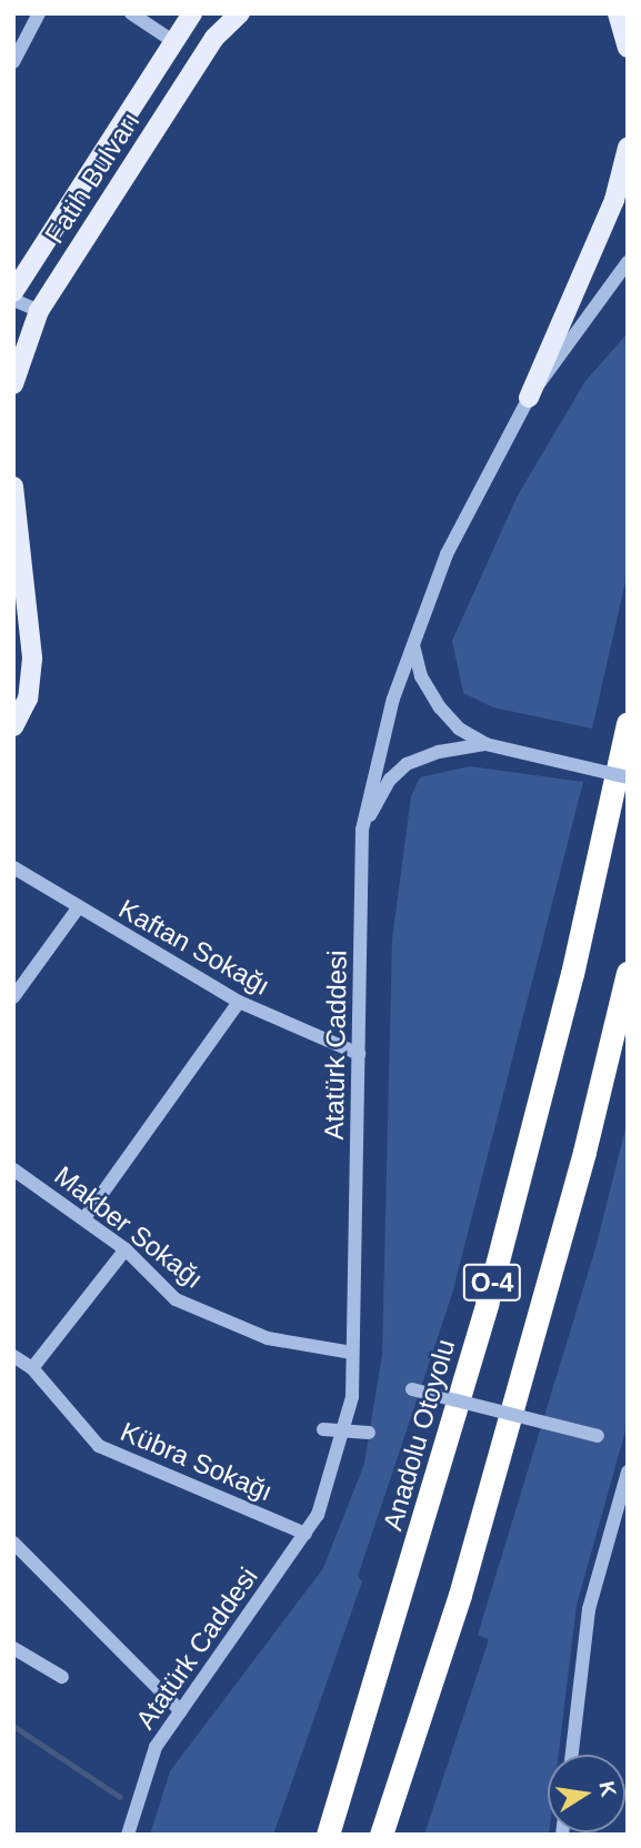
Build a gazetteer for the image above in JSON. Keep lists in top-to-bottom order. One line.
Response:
{"streets":{"highway":["O-4","Anadolu Otoyolu"],"main road":["Fatih Bulvarı"],"street":["Kaftan Sokağı","Atatürk Caddesi","Makber Sokağı","Kübra Sokağı"]},"crossings":[["Kaftan Sokağı","Atatürk Caddesi"],["Atatürk Caddesi","Makber Sokağı"],["Atatürk Caddesi","Kübra Sokağı"]],"north":"right"}
